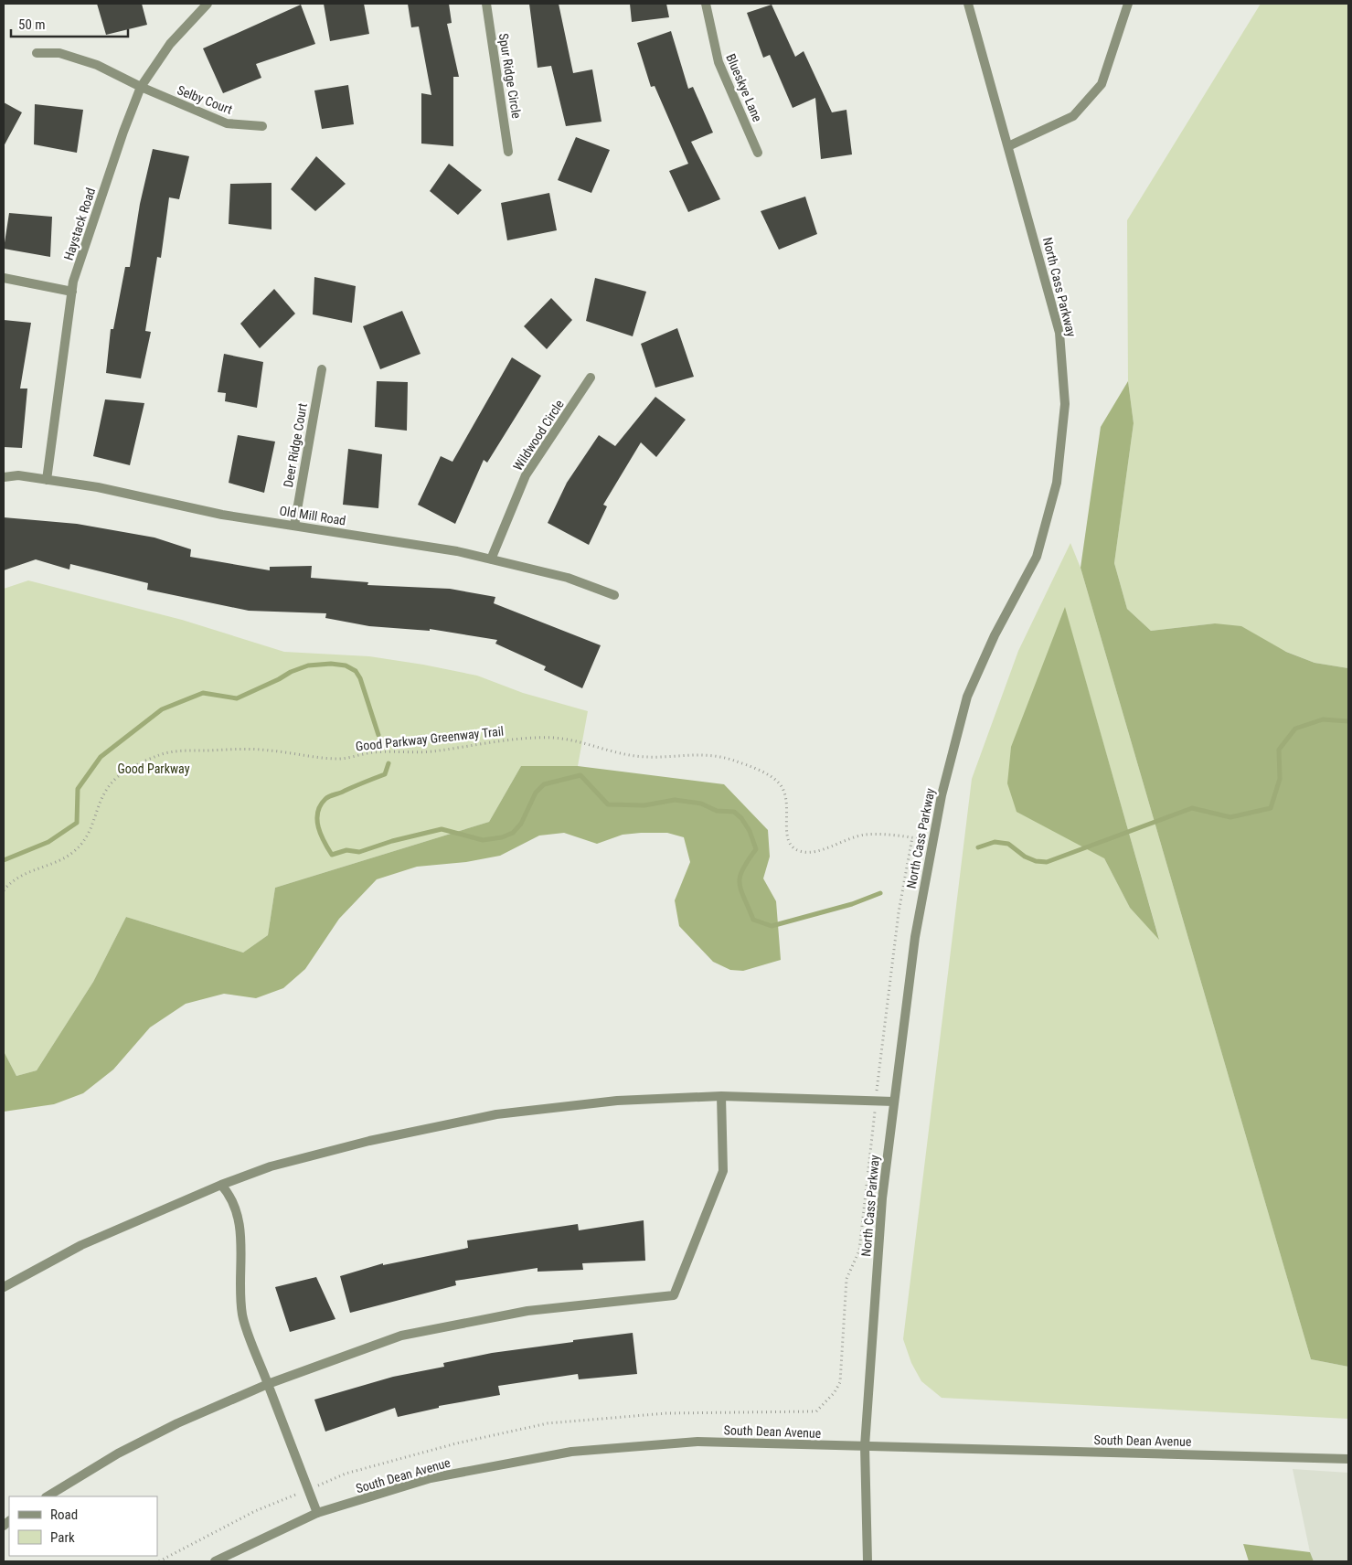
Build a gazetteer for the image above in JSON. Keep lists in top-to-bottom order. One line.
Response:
{"streets":{"street":["Spur Ridge Circle","Blueskye Lane","Selby Court","Haystack Road","North Cass Parkway","Wildwood Circle","Deer Ridge Court","Old Mill Road","South Dean Avenue"],"path":["Good Parkway Greenway Trail"]},"crossings":[["Selby Court","Haystack Road"],["Haystack Road","Old Mill Road"],["North Cass Parkway","Good Parkway Greenway Trail"],["North Cass Parkway","South Dean Avenue"],["Wildwood Circle","Old Mill Road"],["Deer Ridge Court","Old Mill Road"]],"parks":["Good Parkway"],"legend":["Road","Park"],"scale_bar":"50 m"}
